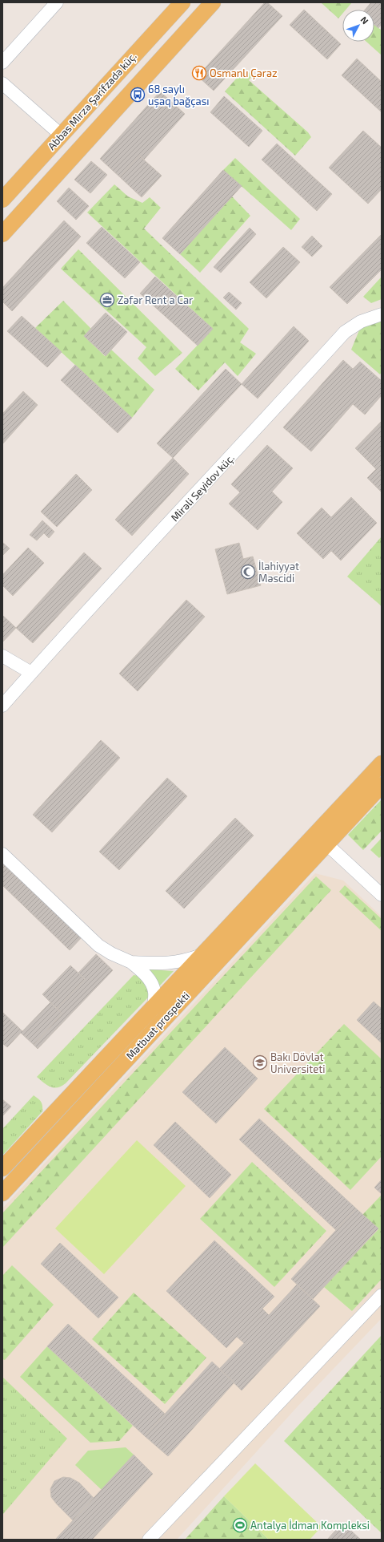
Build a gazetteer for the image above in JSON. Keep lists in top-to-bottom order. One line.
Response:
{"streets":{"main road":["Abbas Mirzə Şərifzadə küç.","Mətbuat prospekti"],"street":["Mirəli Seyidov küç."]},"places":{"restaurant":["Osmanlı Çərəz"],"bus stop":["68 saylı uşaq bağçası"],"office":["Zəfər Rent a Car"],"mosque":["İlahiyyət Məscidi"],"school or university":["Bakı Dövlət Universiteti"],"sports":["Antalya İdman Kompleksi"]},"north":"top right"}
